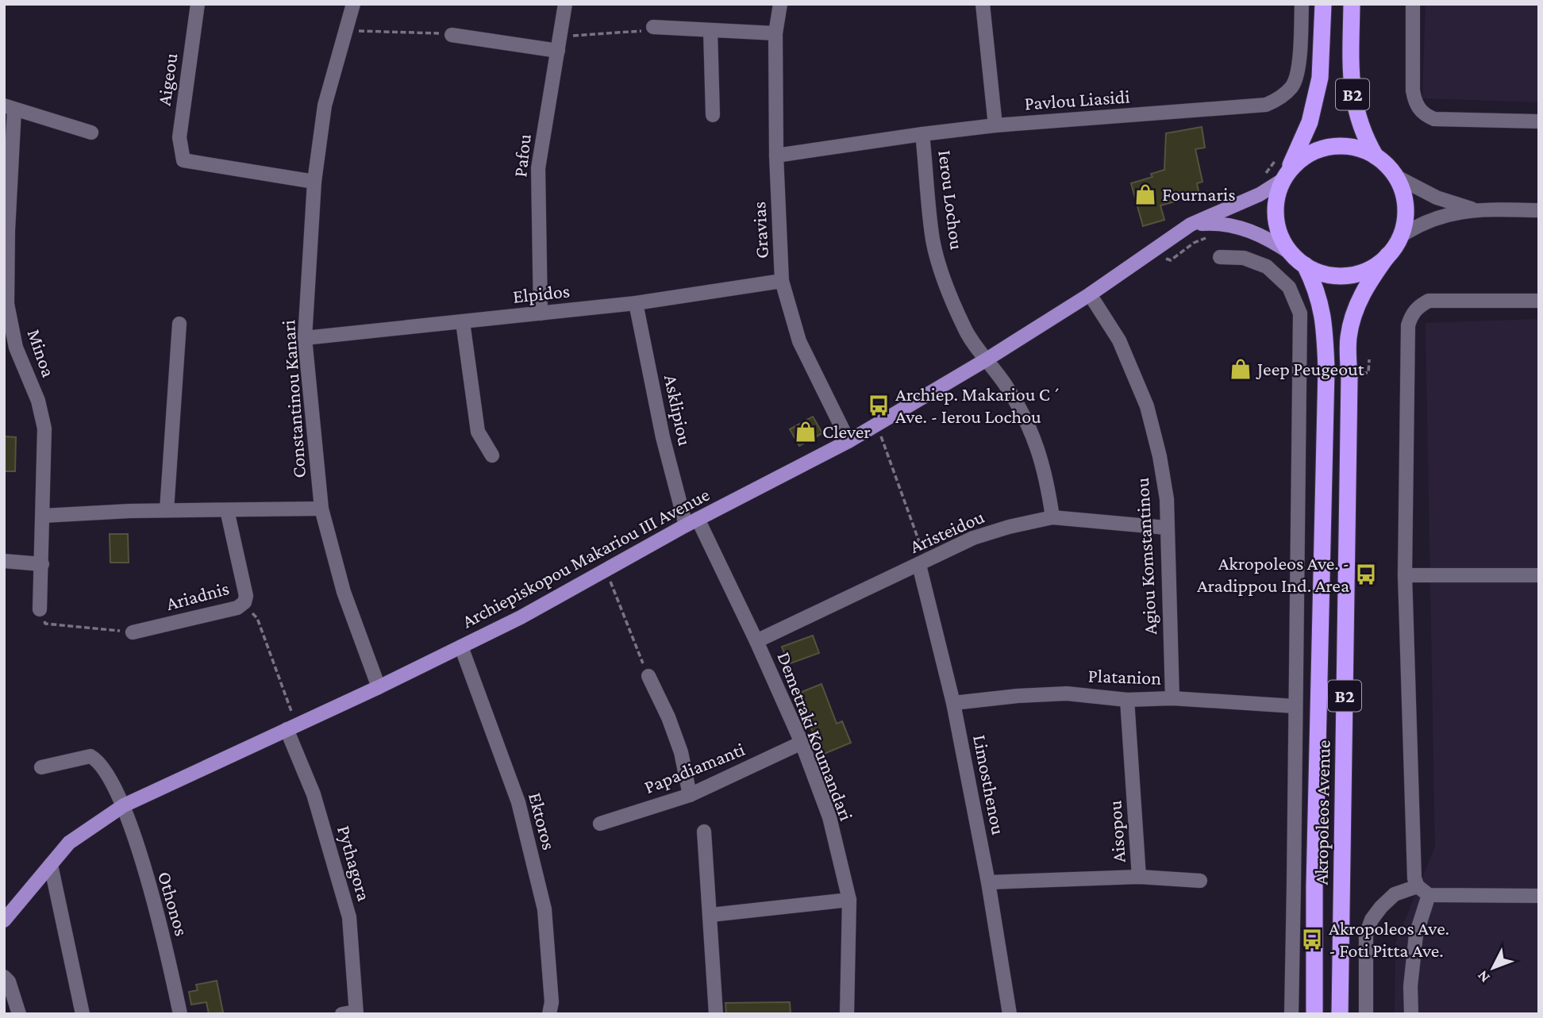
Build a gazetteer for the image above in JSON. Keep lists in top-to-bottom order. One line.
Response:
{"streets":{"highway":["B2","Akropoleos Avenue"],"main road":["Archiepiskopou Makariou III Avenue"],"street":["Aigeou","Pavlou Liasidi","Pafou","Ierou Lochou","Gravias","Elpidos","Minoa","Constantinou Kanari","Asklipiou","Aristeidou","Agiou Komstantinou","Ariadnis","Platanion","Demetraki Koumandari","Papadiamanti","Limosthenou","Ektoros","Aisopou","Pythagora","Othonos"]},"crossings":[["Aigeou","Constantinou Kanari"],["B2","Archiepiskopou Makariou III Avenue"],["B2","Akropoleos Avenue"],["Pavlou Liasidi","Ierou Lochou"],["Pavlou Liasidi","Gravias"],["Pafou","Elpidos"],["Ierou Lochou","Aristeidou"],["Ierou Lochou","Archiepiskopou Makariou III Avenue"],["Gravias","Elpidos"],["Gravias","Archiepiskopou Makariou III Avenue"],["Elpidos","Constantinou Kanari"],["Elpidos","Asklipiou"],["Constantinou Kanari","Archiepiskopou Makariou III Avenue"],["Asklipiou","Archiepiskopou Makariou III Avenue"],["Asklipiou","Demetraki Koumandari"],["Aristeidou","Agiou Komstantinou"],["Aristeidou","Demetraki Koumandari"],["Aristeidou","Limosthenou"],["Agiou Komstantinou","Archiepiskopou Makariou III Avenue"],["Agiou Komstantinou","Platanion"],["Archiepiskopou Makariou III Avenue","Demetraki Koumandari"],["Archiepiskopou Makariou III Avenue","Akropoleos Avenue"],["Archiepiskopou Makariou III Avenue","Ektoros"],["Archiepiskopou Makariou III Avenue","Pythagora"],["Archiepiskopou Makariou III Avenue","Othonos"],["Platanion","Limosthenou"],["Platanion","Aisopou"],["Demetraki Koumandari","Papadiamanti"],["Limosthenou","Aisopou"]],"places":{"shop":["Fournaris","Jeep Peugeout","Clever"],"bus stop":["Archiep. Makariou C´ Ave. - Ierou Lochou","Akropoleos Ave. - Aradippou Ind. Area","Akropoleos Ave. - Foti Pitta Ave."]},"north":"bottom left"}
